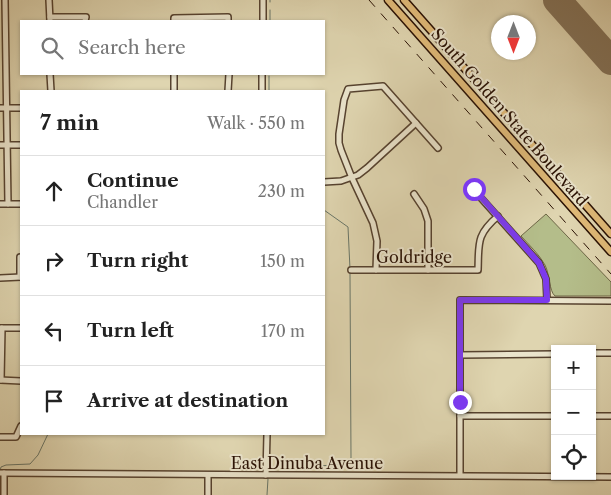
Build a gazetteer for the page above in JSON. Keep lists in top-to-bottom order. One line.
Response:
{"streets":{"main road":["South Golden State Boulevard"],"street":["Goldridge","East Dinuba Avenue"]},"north":"bottom","page":{"search":"Search here","heading":["7 min","Walk · 550 m"],"list":[["Continue","Chandler","230 m"],["Turn right","150 m"],["Turn left","170 m"],"Arrive at destination"],"map_buttons":["+","−"]}}
